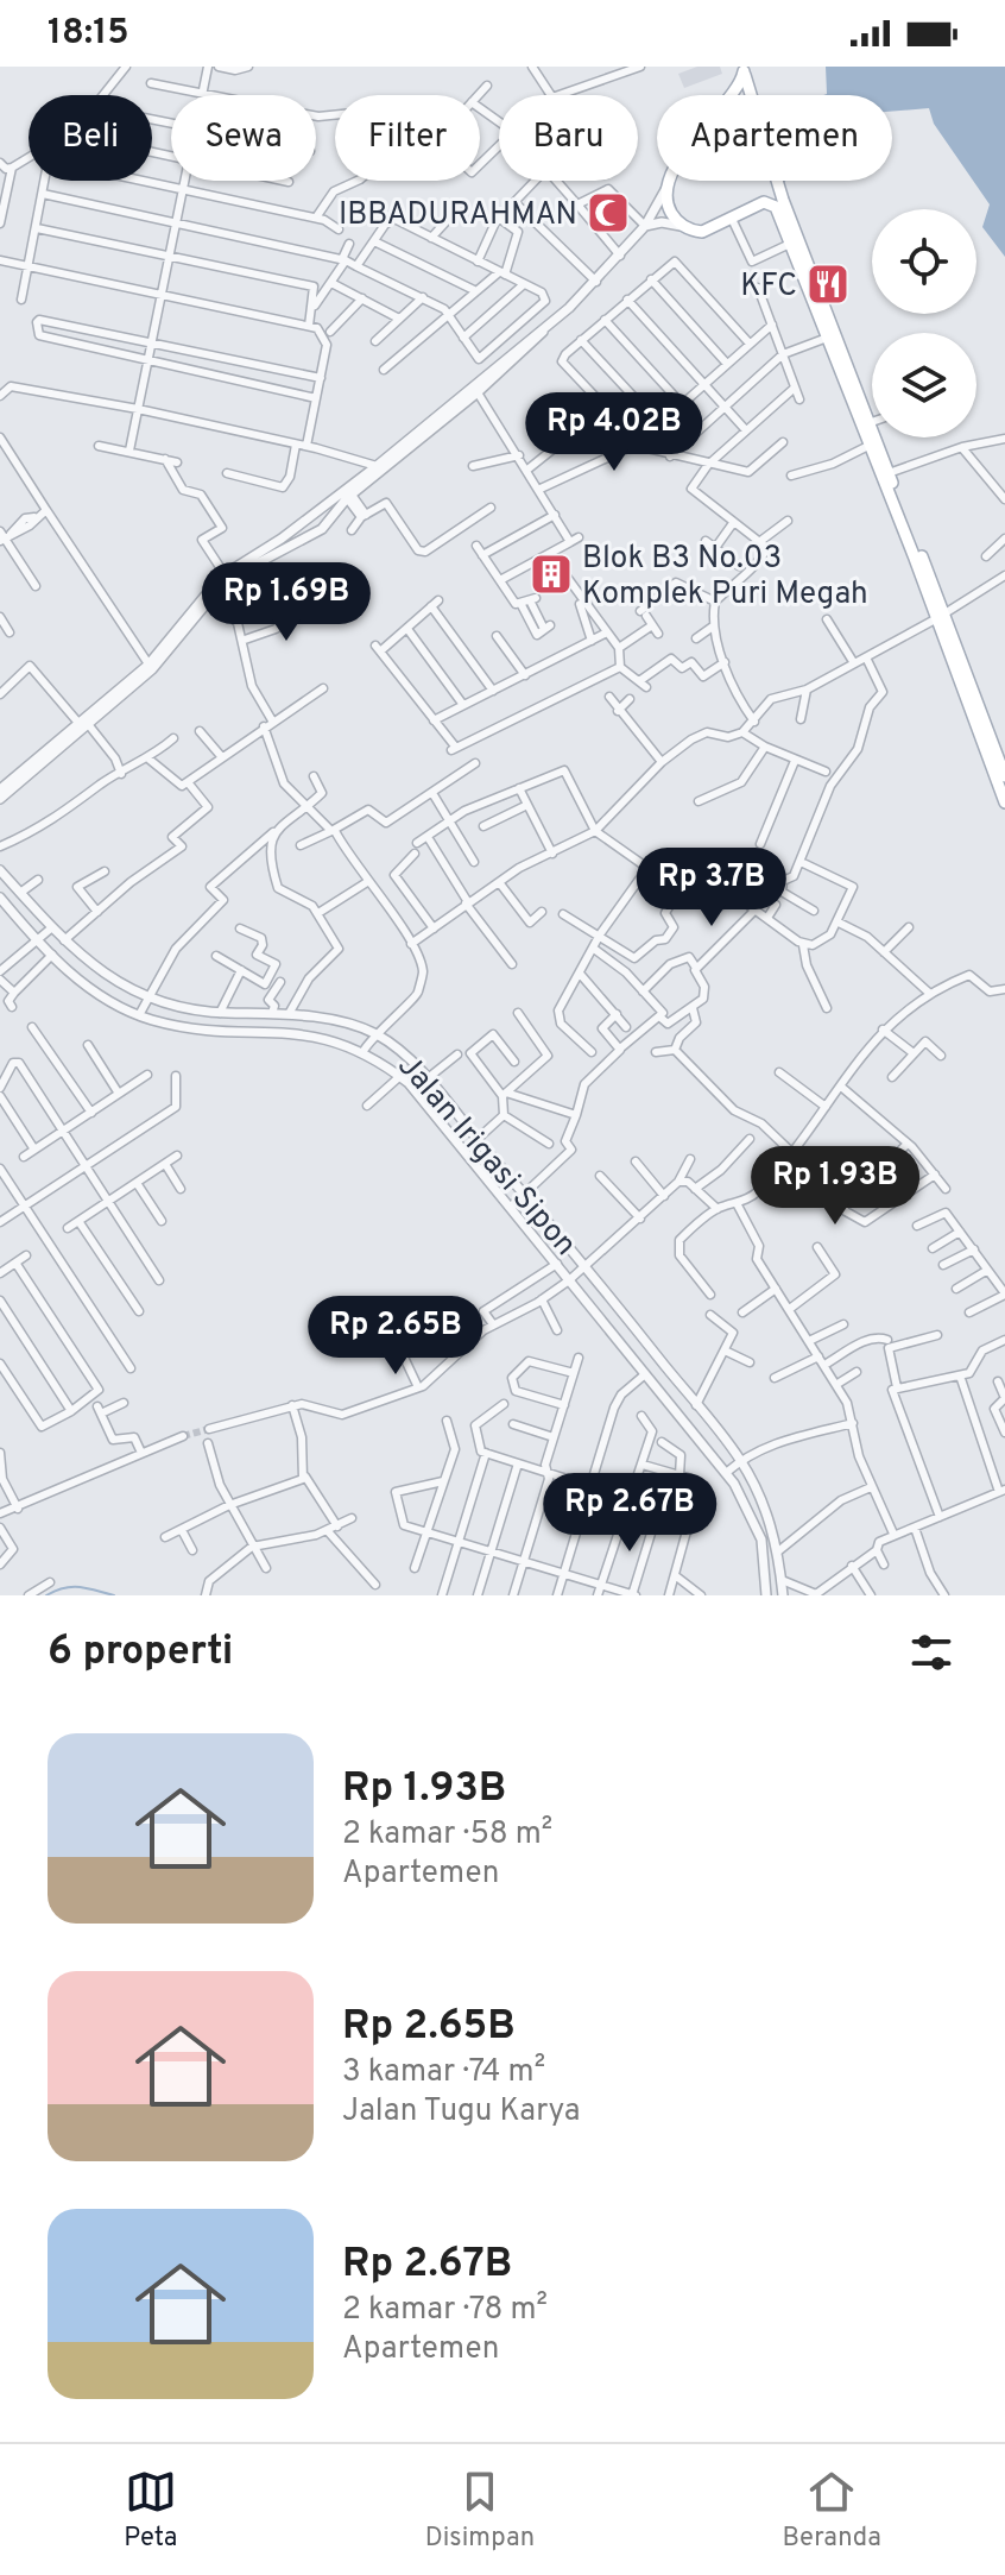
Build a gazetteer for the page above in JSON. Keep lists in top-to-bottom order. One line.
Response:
{"streets":{"street":["Jalan Irigasi Sipon"]},"places":{"mosque":["IBBADURAHMAN"],"restaurant":["KFC"],"building":["Blok B3 No.03 Komplek Puri Megah"]},"page":{"status":"18:15","chip":["Beli","Sewa","Filter","Baru","Apartemen"],"price":["Rp 4.02B","Rp 1.69B","Rp 3.7B","Rp 1.93B","Rp 2.65B","Rp 2.67B"],"heading":"6 properti","list":[{"name":"Rp 1.93B","note":"2 kamar · 58 m² · Apartemen"},{"name":"Rp 2.65B","note":"3 kamar · 74 m² · Jalan Tugu Karya"},{"name":"Rp 2.67B","note":"2 kamar · 78 m² · Apartemen"}],"tabs":["Peta","Disimpan","Beranda"]}}
